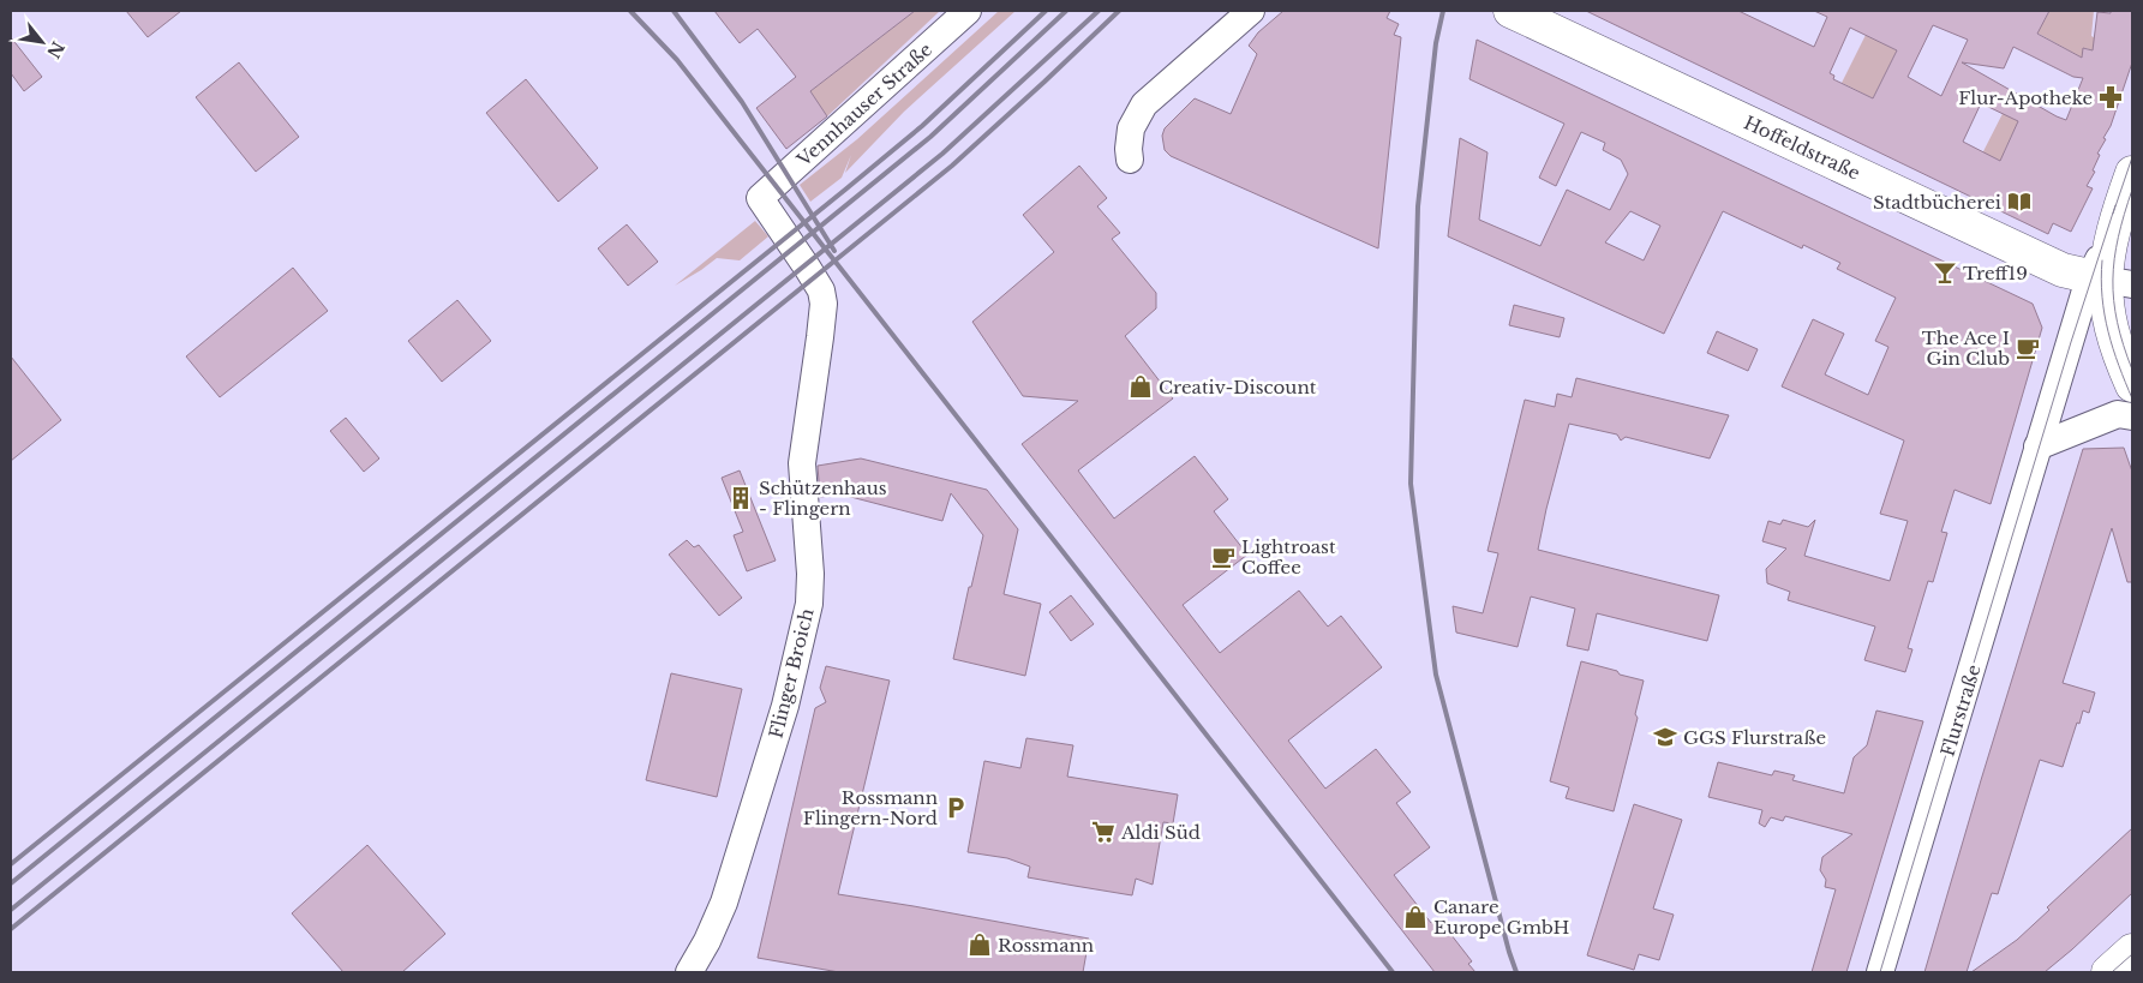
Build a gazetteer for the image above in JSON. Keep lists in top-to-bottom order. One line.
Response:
{"streets":{"street":["Vennhauser Straße","Hoffeldstraße","Flinger Broich","Flurstraße"]},"crossings":[["Vennhauser Straße","Flinger Broich"],["Hoffeldstraße","Flurstraße"]],"places":{"pharmacy":["Flur-Apotheke"],"library":["Stadtbücherei"],"bar":["Treff19"],"cafe":["The Ace I Gin Club","Lightroast Coffee"],"shop":["Creativ-Discount","Canare Europe GmbH","Rossmann"],"building":["Schützenhaus - Flingern"],"school or university":["GGS Flurstraße"],"parking":["Rossmann Flingern-Nord"],"supermarket":["Aldi Süd"]},"north":"bottom right"}
